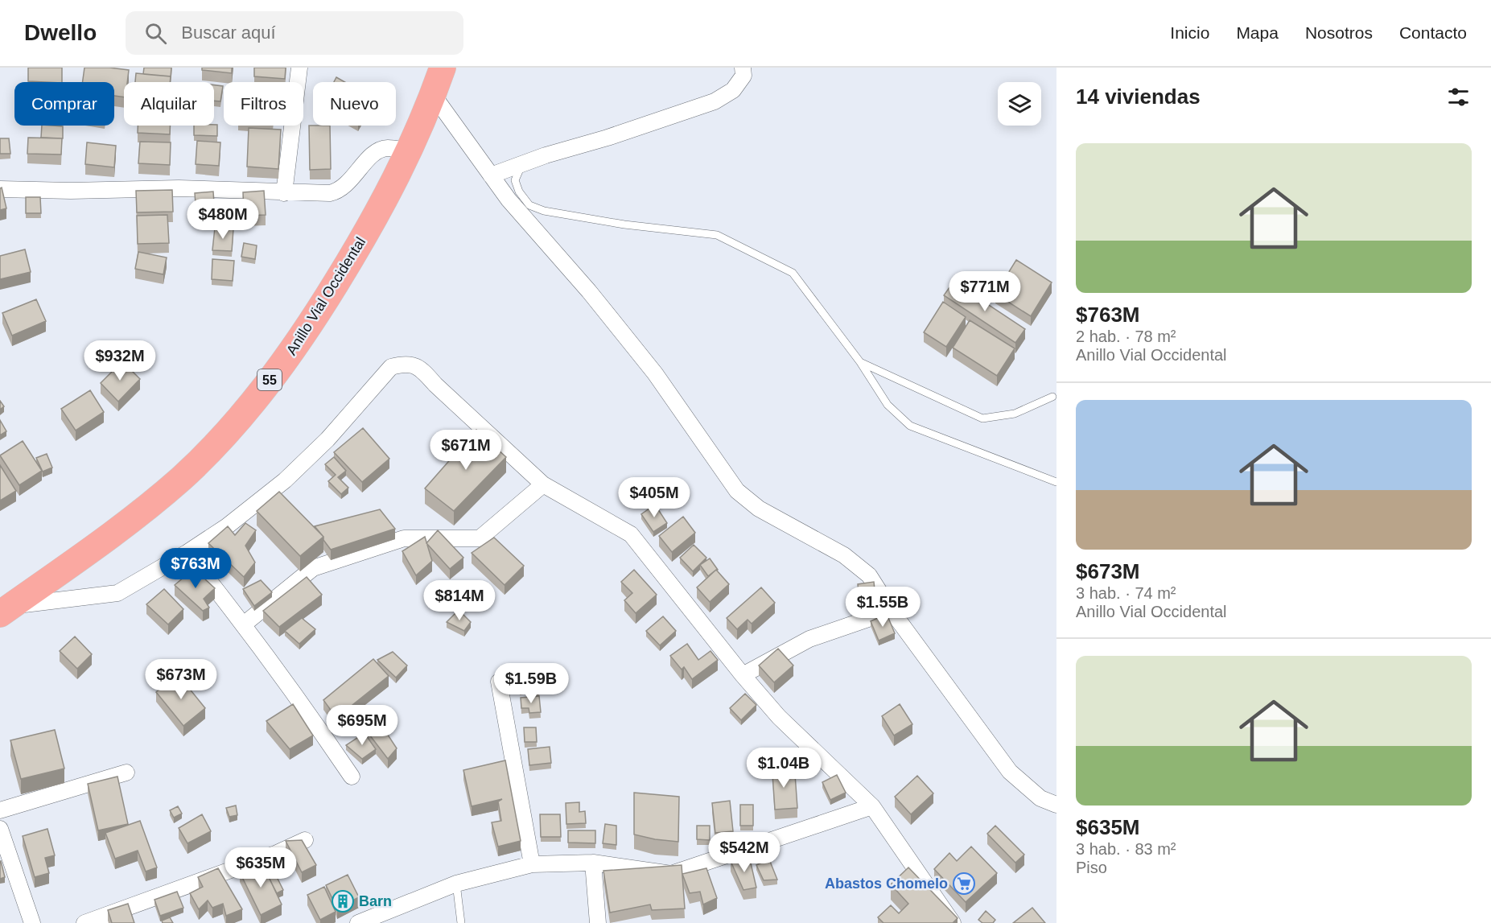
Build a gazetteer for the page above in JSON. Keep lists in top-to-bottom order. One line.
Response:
{"streets":{"highway":["Anillo Vial Occidental","55"]},"places":{"supermarket":["Abastos Chomelo"],"building":["Barn"]},"page":{"header":"Dwello","search":"Buscar aquí","nav":["Inicio","Mapa","Nosotros","Contacto"],"heading":"14 viviendas","chip":["Comprar","Alquilar","Filtros","Nuevo"],"list":[{"name":"$763M","note":"2 hab. · 78 m² · Anillo Vial Occidental"},{"name":"$673M","note":"3 hab. · 74 m² · Anillo Vial Occidental"},{"name":"$635M","note":"3 hab. · 83 m² · Piso"}],"price":["$480M","$771M","$932M","$671M","$405M","$763M","$814M","$1.55B","$673M","$1.59B","$695M","$1.04B","$542M","$635M"]}}
